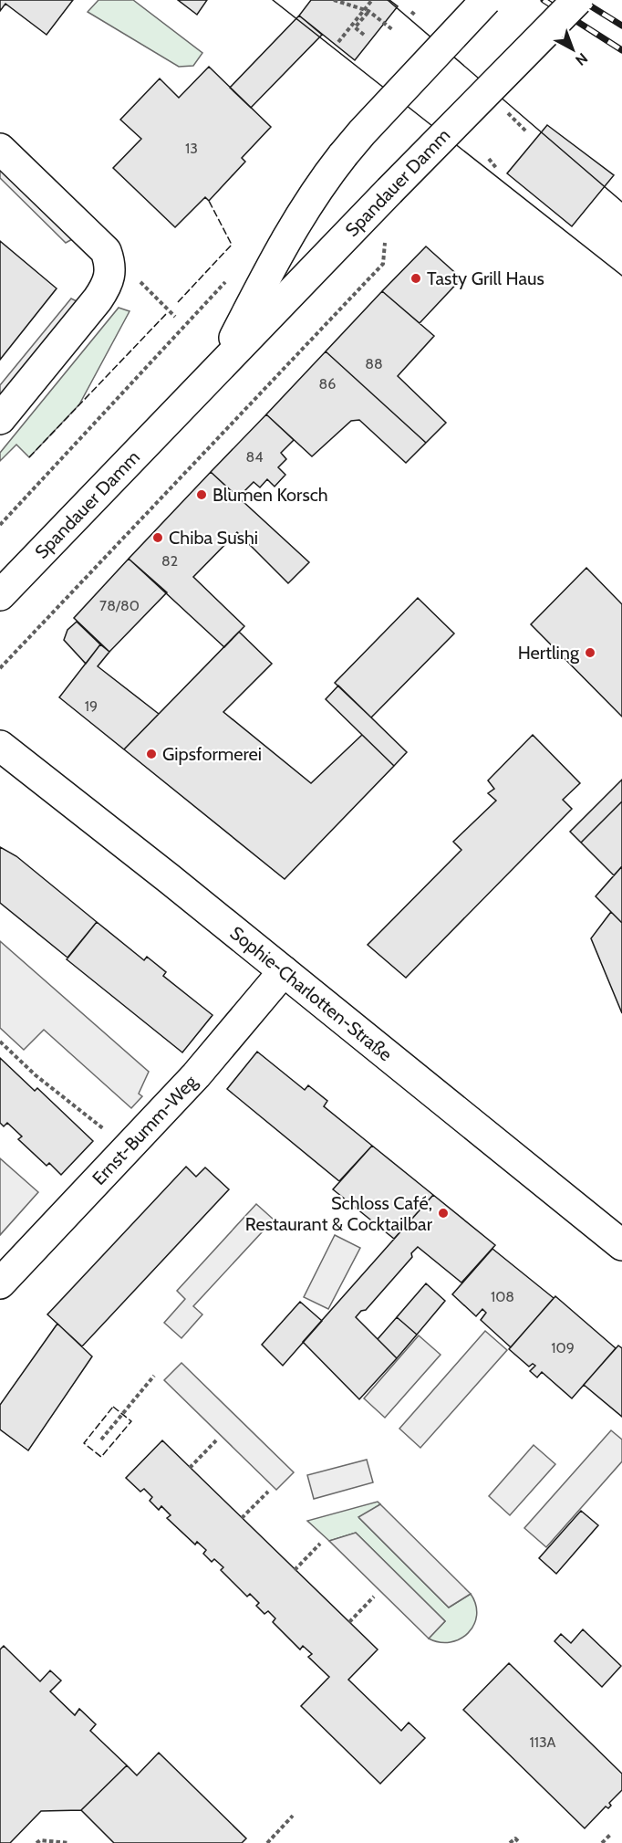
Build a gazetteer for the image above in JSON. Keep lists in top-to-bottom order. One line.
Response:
{"streets":{"street":["Spandauer Damm","Sophie-Charlotten-Straße","Ernst-Bumm-Weg"]},"crossings":[["Sophie-Charlotten-Straße","Ernst-Bumm-Weg"]],"places":["Tasty Grill Haus","Blumen Korsch","Chiba Sushi","Hertling","Gipsformerei","Schloss Café, Restaurant & Cocktailbar"],"house_numbers":["13","88","86","84","82","78/80","19","108","109","113A"],"north":"bottom right"}
